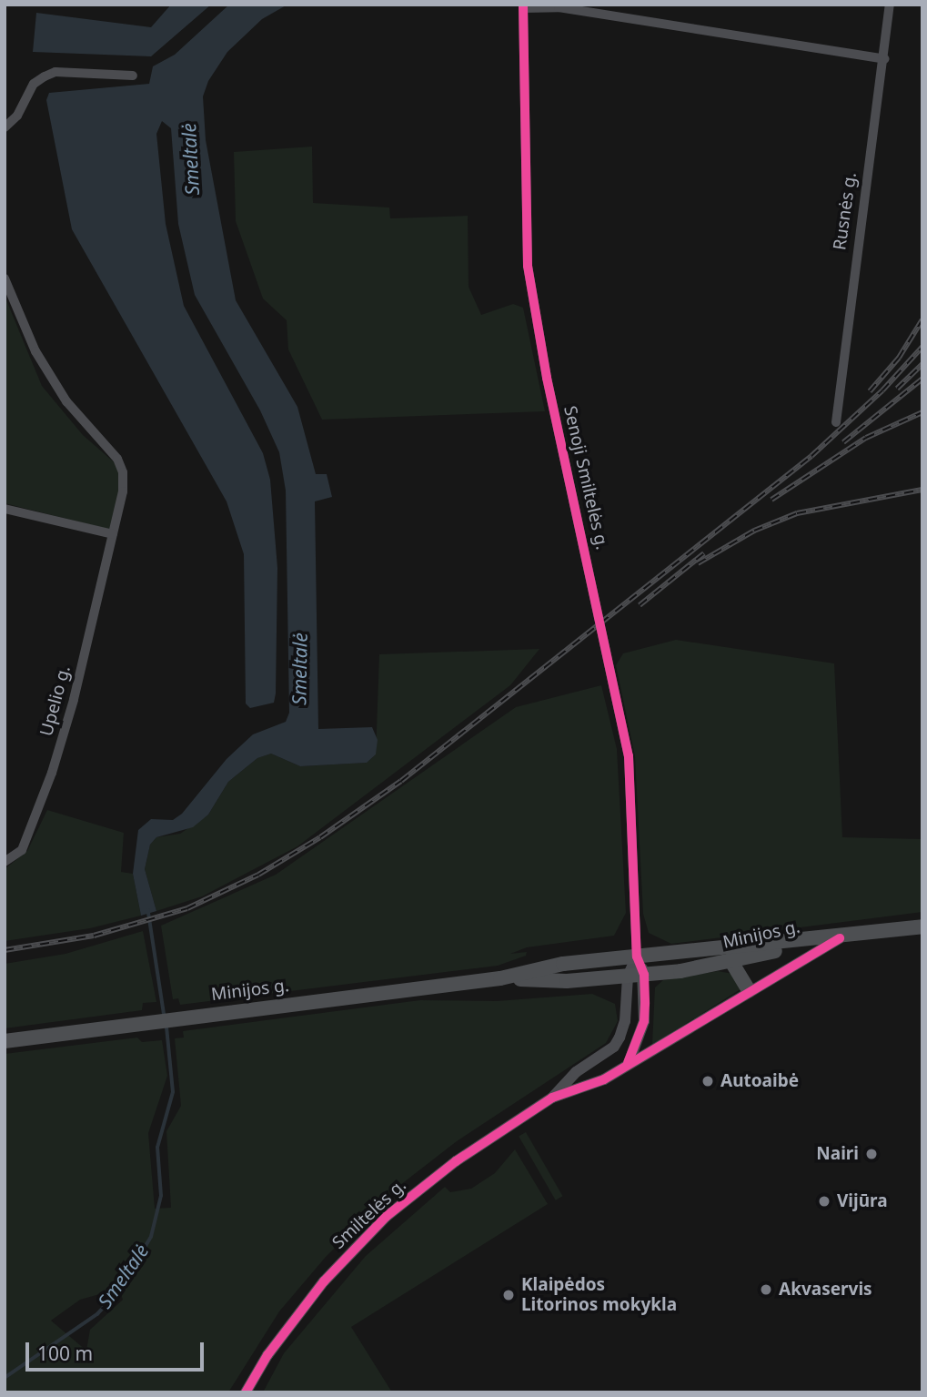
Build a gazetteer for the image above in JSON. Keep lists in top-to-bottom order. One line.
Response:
{"streets":{"main road":["Minijos g."],"street":["Rusnės g.","Senoji Smiltelės g.","Upelio g.","Smiltelės g."]},"crossings":[["Senoji Smiltelės g.","Minijos g."]],"water":["Smeltalė"],"places":["Autoaibė","Nairi","Vijūra","Akvaservis","Klaipėdos Litorinos mokykla"],"scale_bar":"100 m"}
